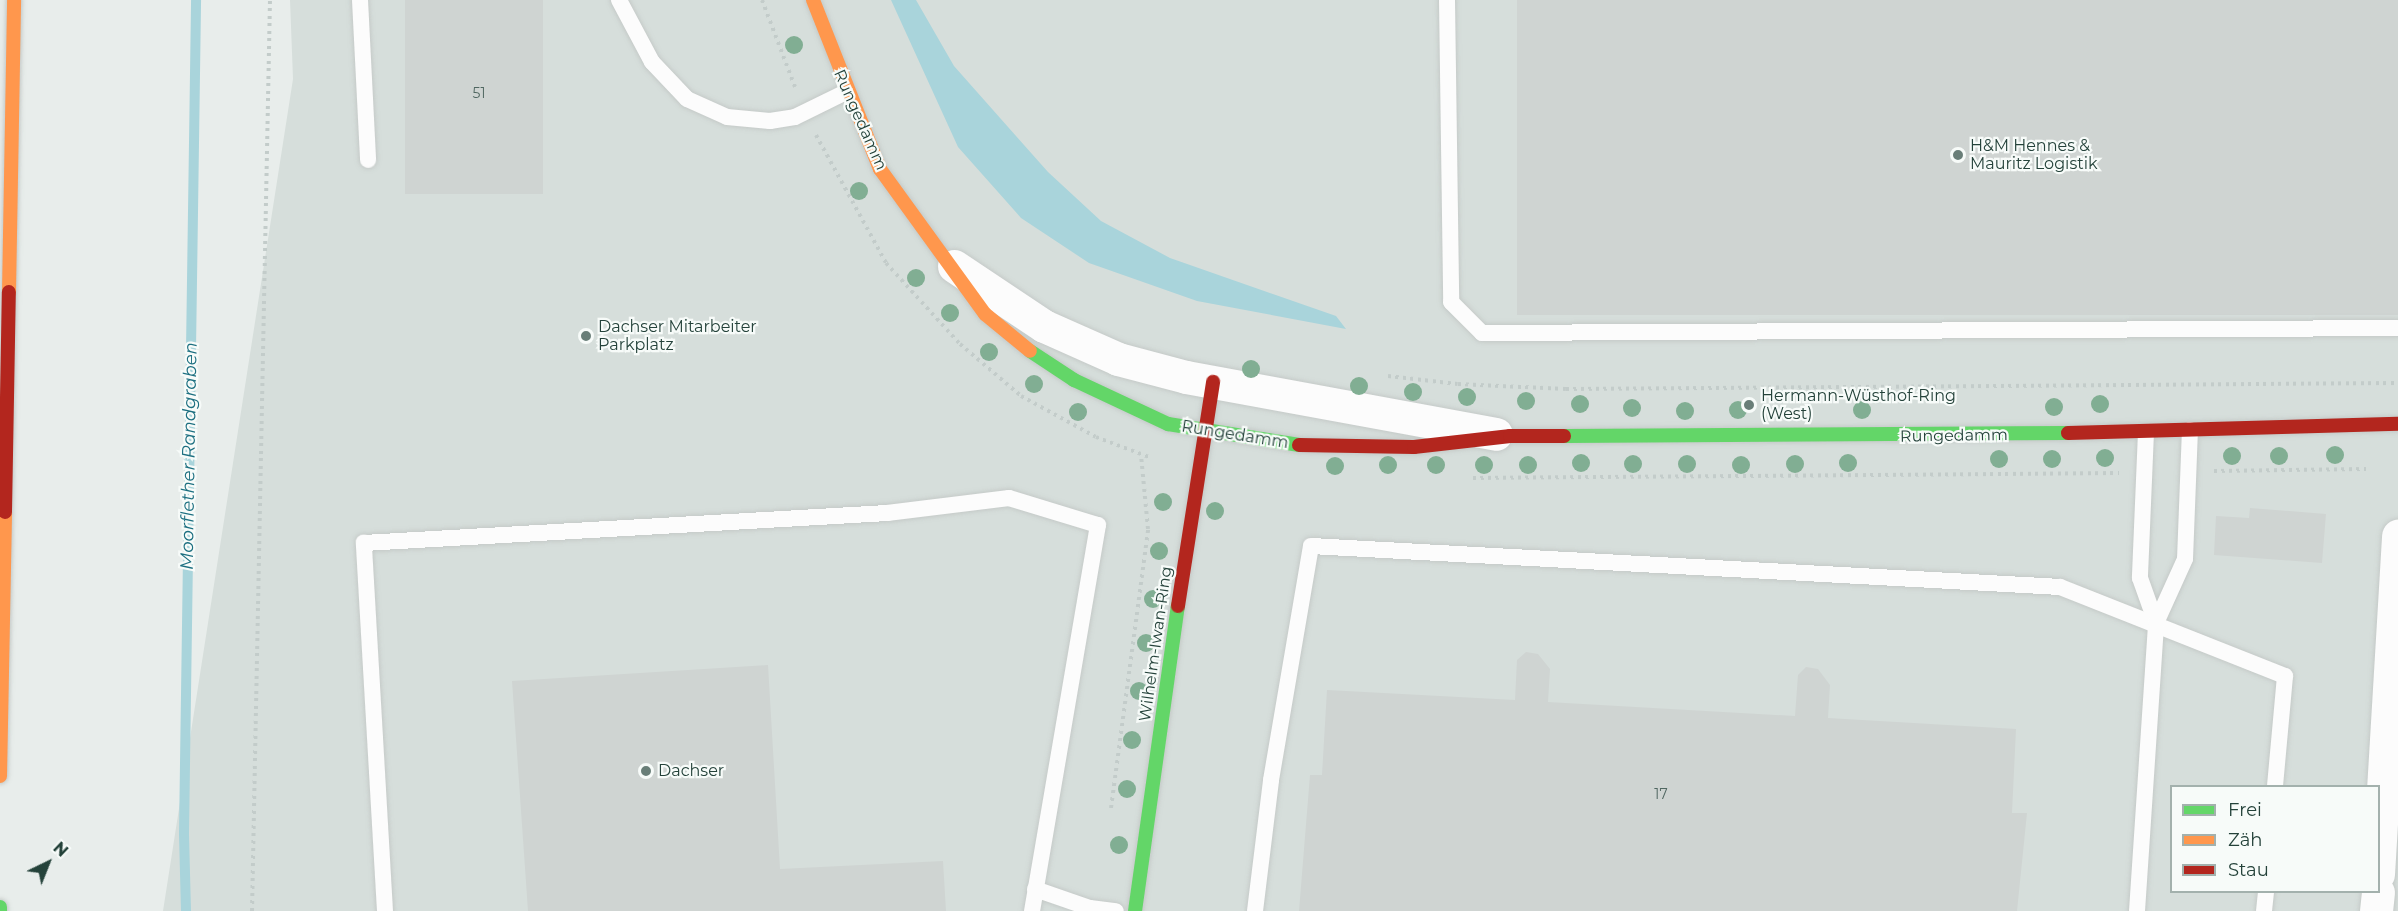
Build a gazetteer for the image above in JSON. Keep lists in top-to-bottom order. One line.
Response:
{"streets":{"main road":["Rungedamm","Wilhelm-Iwan-Ring"]},"crossings":[["Rungedamm","Wilhelm-Iwan-Ring"]],"water":["Moorflether Randgraben"],"places":["H&M Hennes & Mauritz Logistik","Dachser Mitarbeiter Parkplatz","Hermann-Wüsthof-Ring (West)","Dachser"],"house_numbers":["51","17"],"legend":["Frei","Zäh","Stau"],"north":"top right"}
